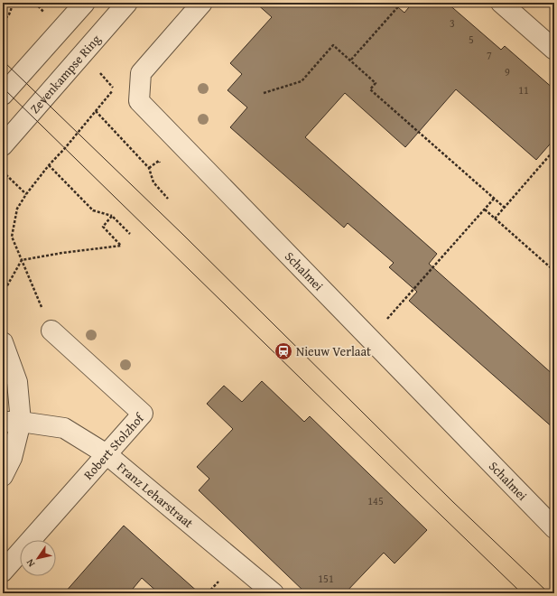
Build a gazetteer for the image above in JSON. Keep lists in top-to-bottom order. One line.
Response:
{"streets":{"street":["Zevenkampse Ring","Schalmei","Robert Stolzhof","Franz Leharstraat"]},"crossings":[["Robert Stolzhof","Franz Leharstraat"]],"places":{"station":["Nieuw Verlaat"]},"house_numbers":["3","5","7","9","11","145","151"],"north":"bottom left"}
